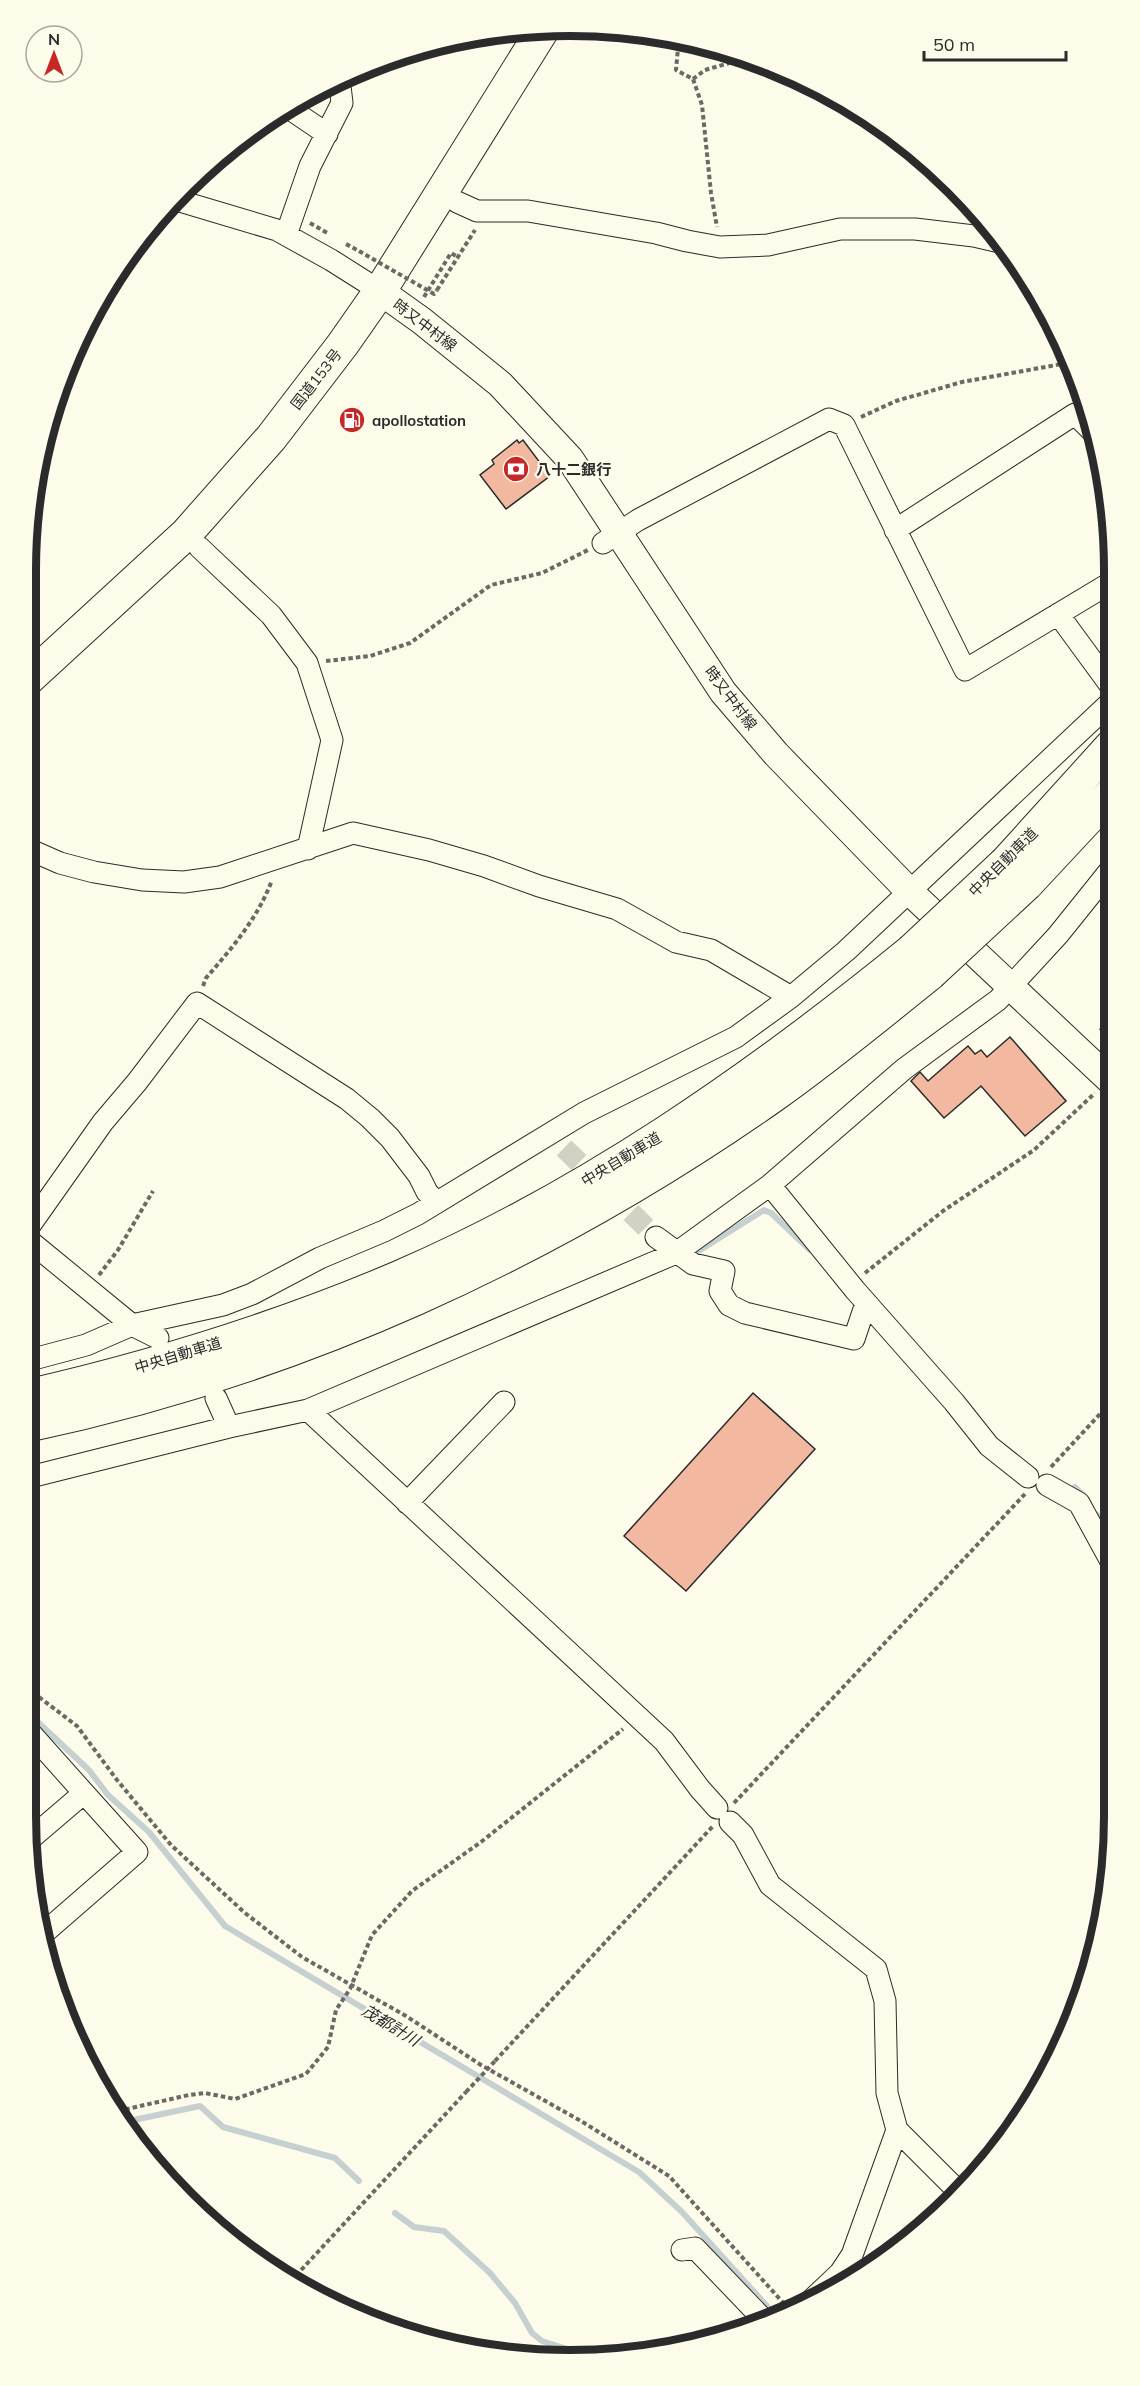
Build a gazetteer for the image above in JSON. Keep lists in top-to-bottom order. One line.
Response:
{"streets":{"highway":["国道153号","中央自動車道"],"main road":["時又中村線"]},"crossings":[["時又中村線","国道153号"]],"water":["茂都計川"],"places":{"fuel station":["apollostation"],"bank":["八十二銀行"]},"scale_bar":"50 m","north":"top"}
